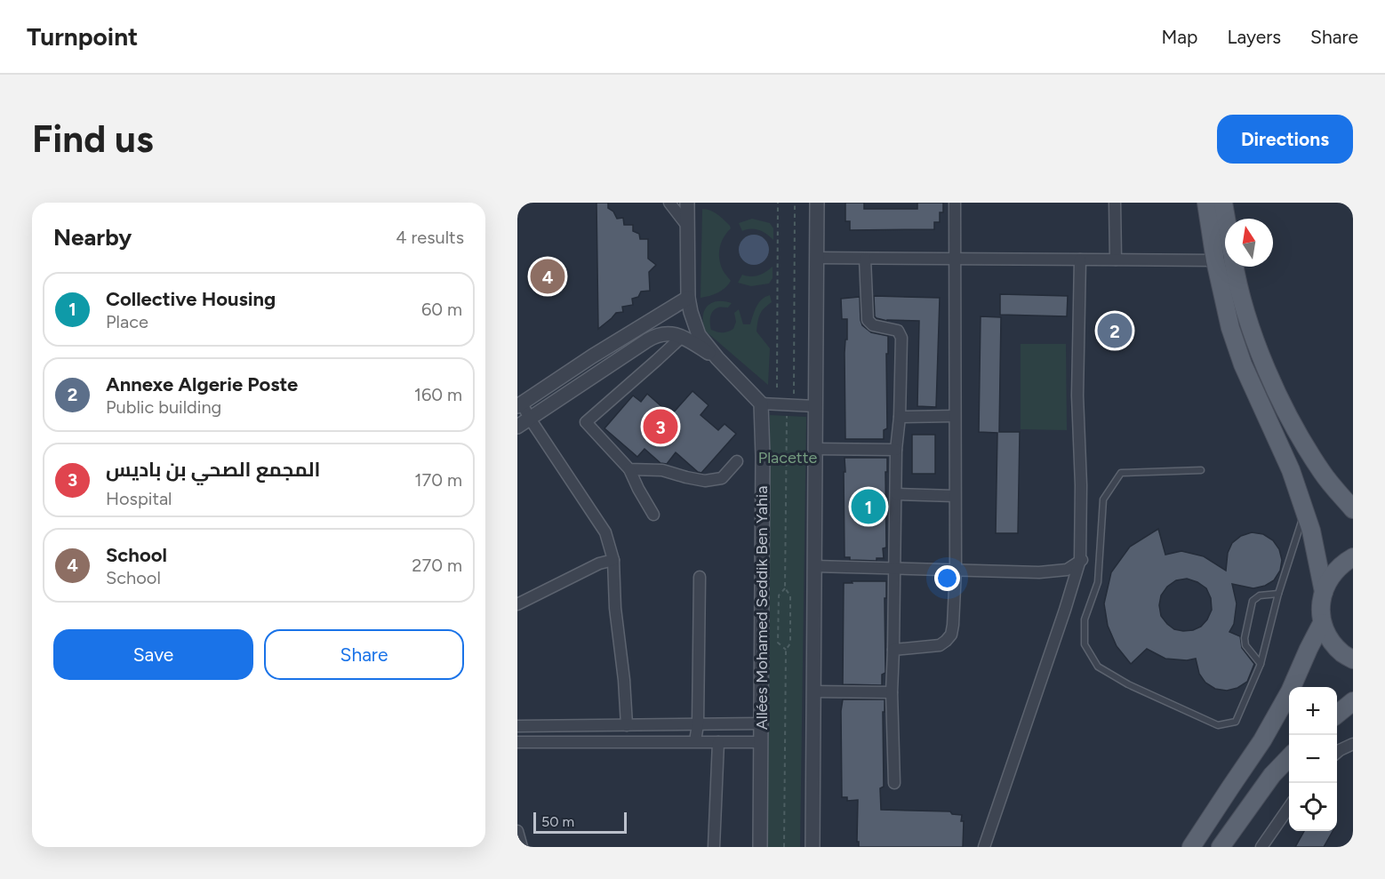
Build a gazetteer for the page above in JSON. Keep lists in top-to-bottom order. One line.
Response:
{"streets":{"street":["Allées Mohamed Seddik Ben Yahia"]},"parks":["Placette"],"scale_bar":"50 m","north":"top","page":{"header":"Turnpoint","nav":["Map","Layers","Share"],"buttons":["Directions",["Save","Share"]],"title":"Find us","heading":["Nearby","4 results"],"pins":["4","2","3","1"],"list":[{"mark":"1","name":"Collective Housing","note":"Place","value":"60 m"},{"mark":"2","name":"Annexe Algerie Poste","note":"Public building","value":"160 m"},{"mark":"3","name":"المجمع الصحي بن باديس","note":"Hospital","value":"170 m"},{"mark":"4","name":"School","note":"School","value":"270 m"}],"map_buttons":["+","−"],"scale":"50 m"}}
